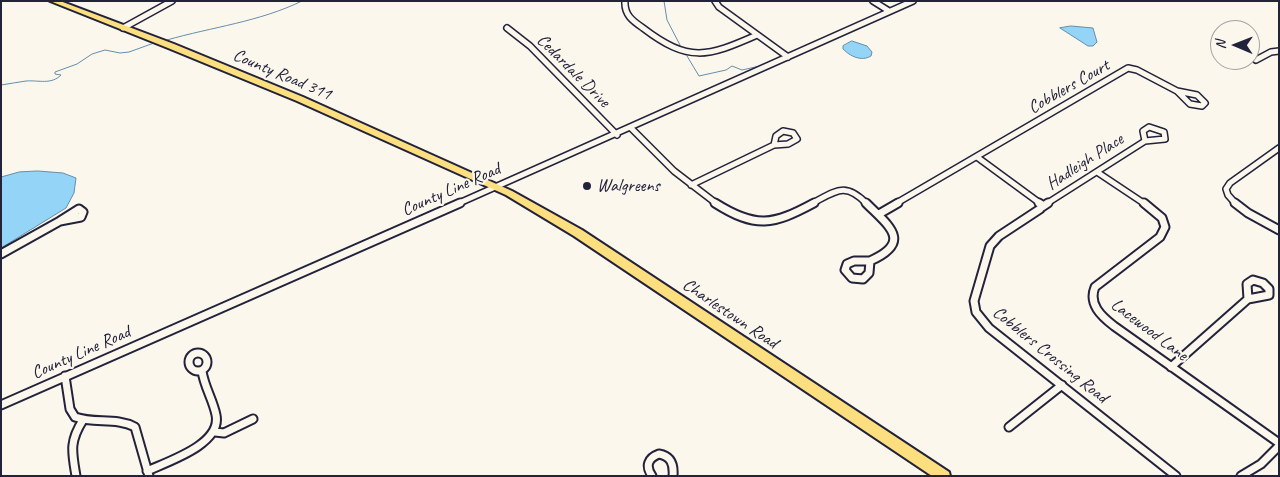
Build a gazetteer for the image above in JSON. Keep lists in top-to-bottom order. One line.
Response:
{"streets":{"main road":["County Road 311","Charlestown Road"],"street":["Cedardale Drive","Cobblers Court","Hadleigh Place","County Line Road","Lacewood Lane","Cobblers Crossing Road"]},"crossings":[["Cedardale Drive","County Line Road"],["County Road 311","County Line Road"],["County Road 311","Charlestown Road"],["Hadleigh Place","Lacewood Lane"],["Hadleigh Place","Cobblers Crossing Road"],["County Line Road","Charlestown Road"]],"places":["Walgreens"],"north":"left"}
